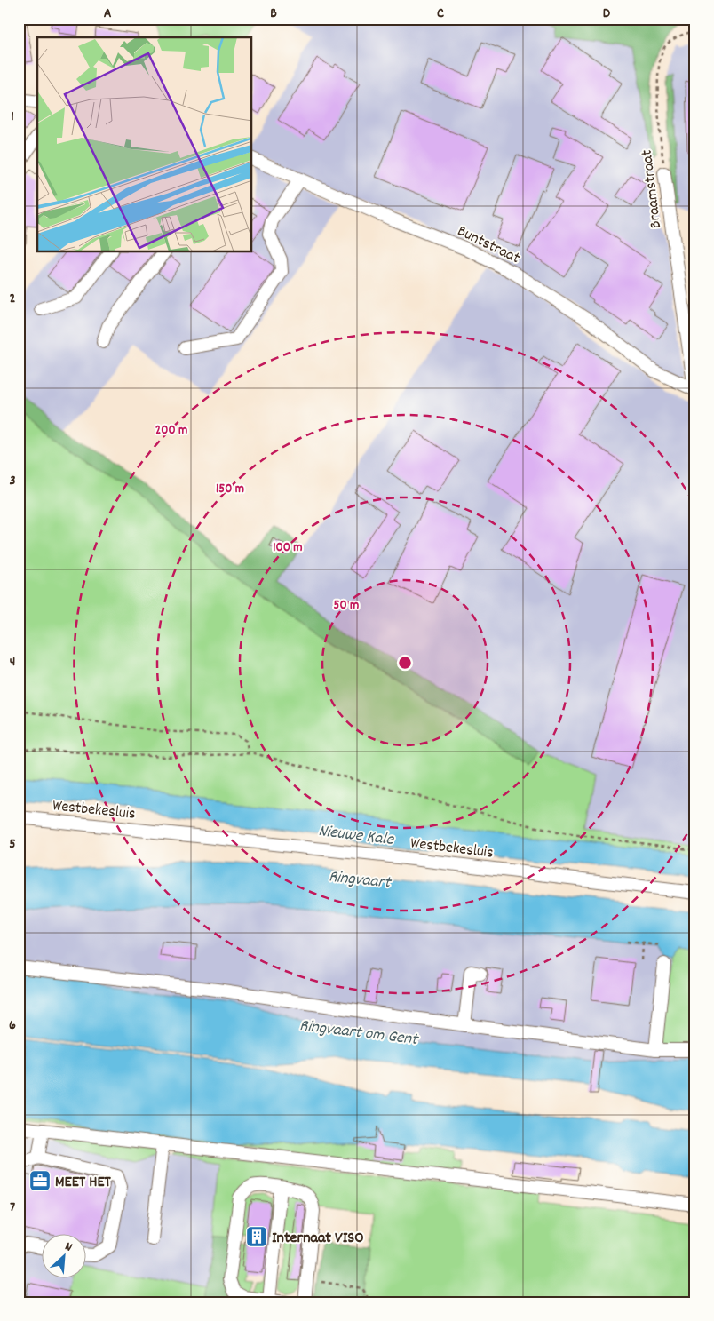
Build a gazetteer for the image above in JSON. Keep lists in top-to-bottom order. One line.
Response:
{"streets":{"street":["Braamstraat","Buntstraat","Westbekesluis"]},"crossings":[["Braamstraat","Buntstraat"]],"water":["Nieuwe Kale","Ringvaart","Ringvaart om Gent"],"places":{"office":["MEET HET"],"building":["Internaat VISO"]},"north":"top right","grid":{"columns":["A","B","C","D"],"rows":["1","2","3","4","5","6","7"]},"rings":["200 m","150 m","100 m","50 m"]}
